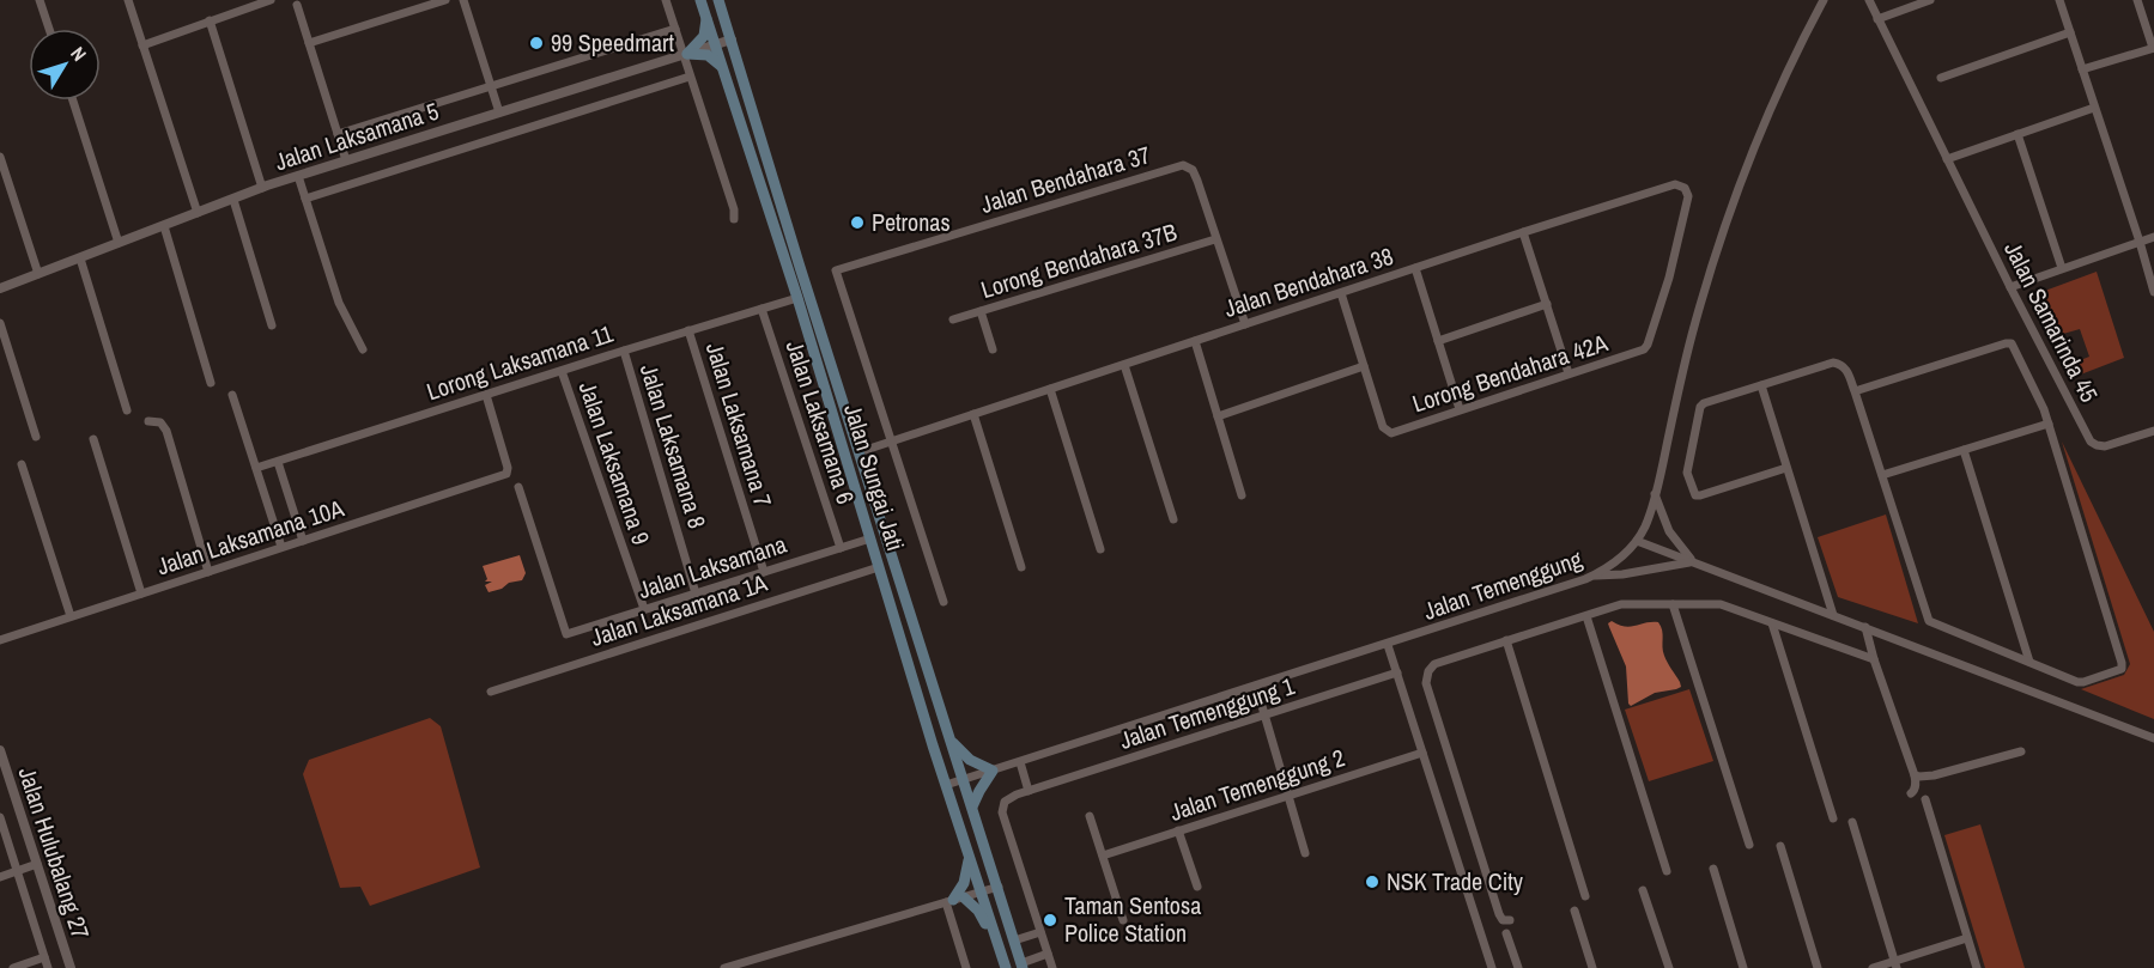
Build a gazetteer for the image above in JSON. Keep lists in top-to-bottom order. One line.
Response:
{"streets":{"main road":["Jalan Sungai Jati"],"street":["Jalan Laksamana 5","Jalan Bendahara 37","Lorong Bendahara 37B","Jalan Bendahara 38","Jalan Samarinda 45","Lorong Laksamana 11","Lorong Bendahara 42A","Jalan Laksamana 6","Jalan Laksamana 7","Jalan Laksamana 8","Jalan Laksamana 9","Jalan Laksamana 10A","Jalan Laksamana","Jalan Temenggung","Jalan Laksamana 1A","Jalan Temenggung 1","Jalan Temenggung 2","Jalan Hulubalang 27"]},"crossings":[["Jalan Laksamana 5","Jalan Sungai Jati"],["Jalan Bendahara 37","Lorong Bendahara 37B"],["Jalan Bendahara 37","Jalan Bendahara 38"],["Jalan Bendahara 38","Lorong Bendahara 42A"],["Jalan Bendahara 38","Jalan Sungai Jati"],["Lorong Laksamana 11","Jalan Laksamana 6"],["Lorong Laksamana 11","Jalan Laksamana 7"],["Lorong Laksamana 11","Jalan Laksamana 8"],["Lorong Laksamana 11","Jalan Laksamana 9"],["Lorong Laksamana 11","Jalan Sungai Jati"],["Lorong Laksamana 11","Jalan Laksamana 10A"],["Jalan Laksamana 6","Jalan Laksamana"],["Jalan Laksamana 7","Jalan Laksamana"],["Jalan Laksamana 8","Jalan Laksamana"],["Jalan Laksamana 9","Jalan Laksamana"],["Jalan Sungai Jati","Jalan Laksamana"],["Jalan Sungai Jati","Jalan Temenggung"],["Jalan Sungai Jati","Jalan Laksamana 1A"]],"places":["99 Speedmart","Petronas","NSK Trade City","Taman Sentosa Police Station"],"north":"top right"}
